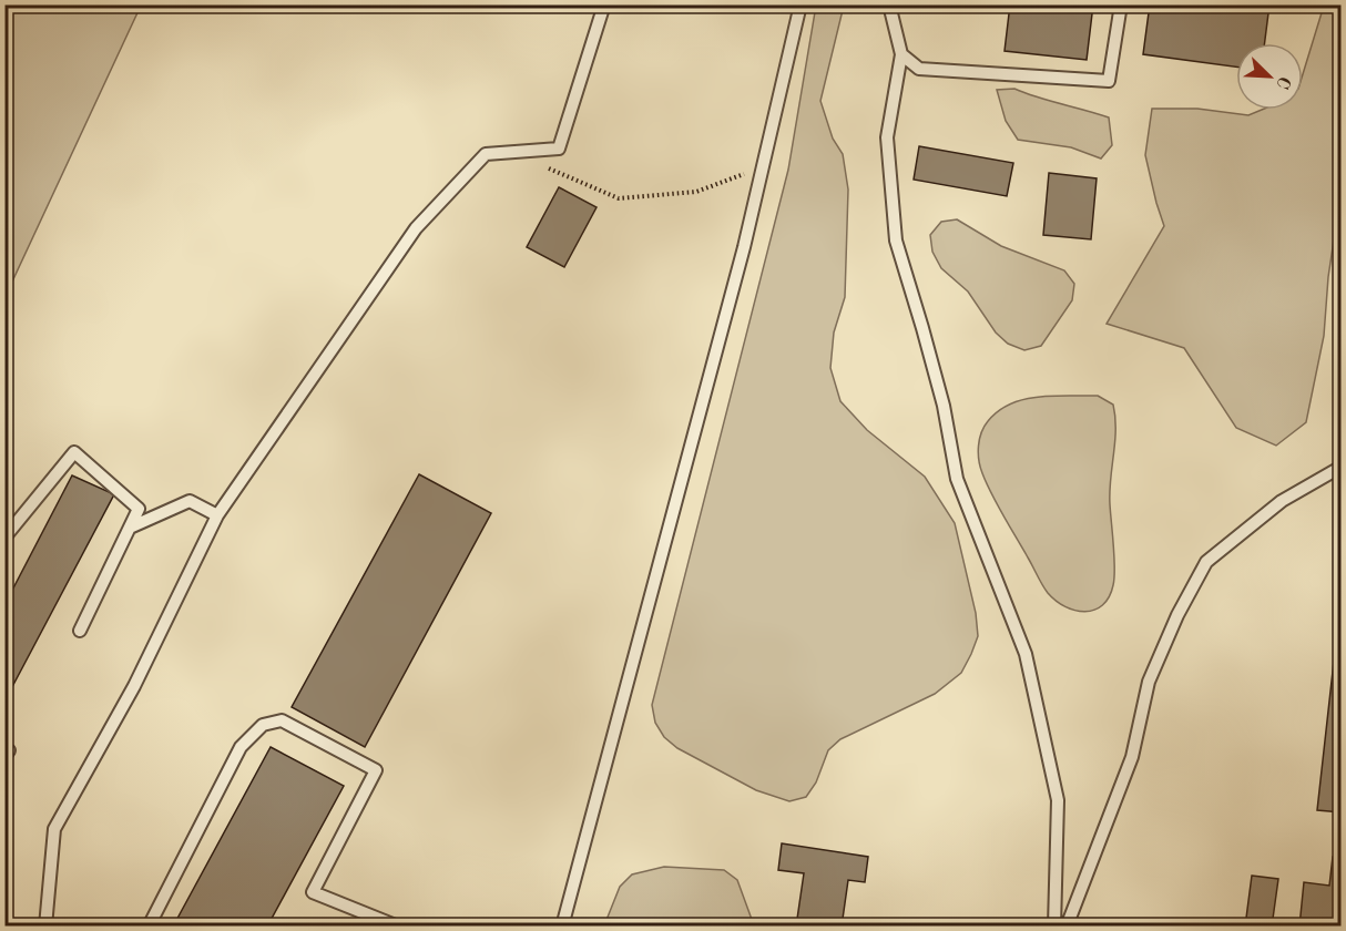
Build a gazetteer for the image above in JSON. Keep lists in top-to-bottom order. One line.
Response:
{"north":"bottom right"}
